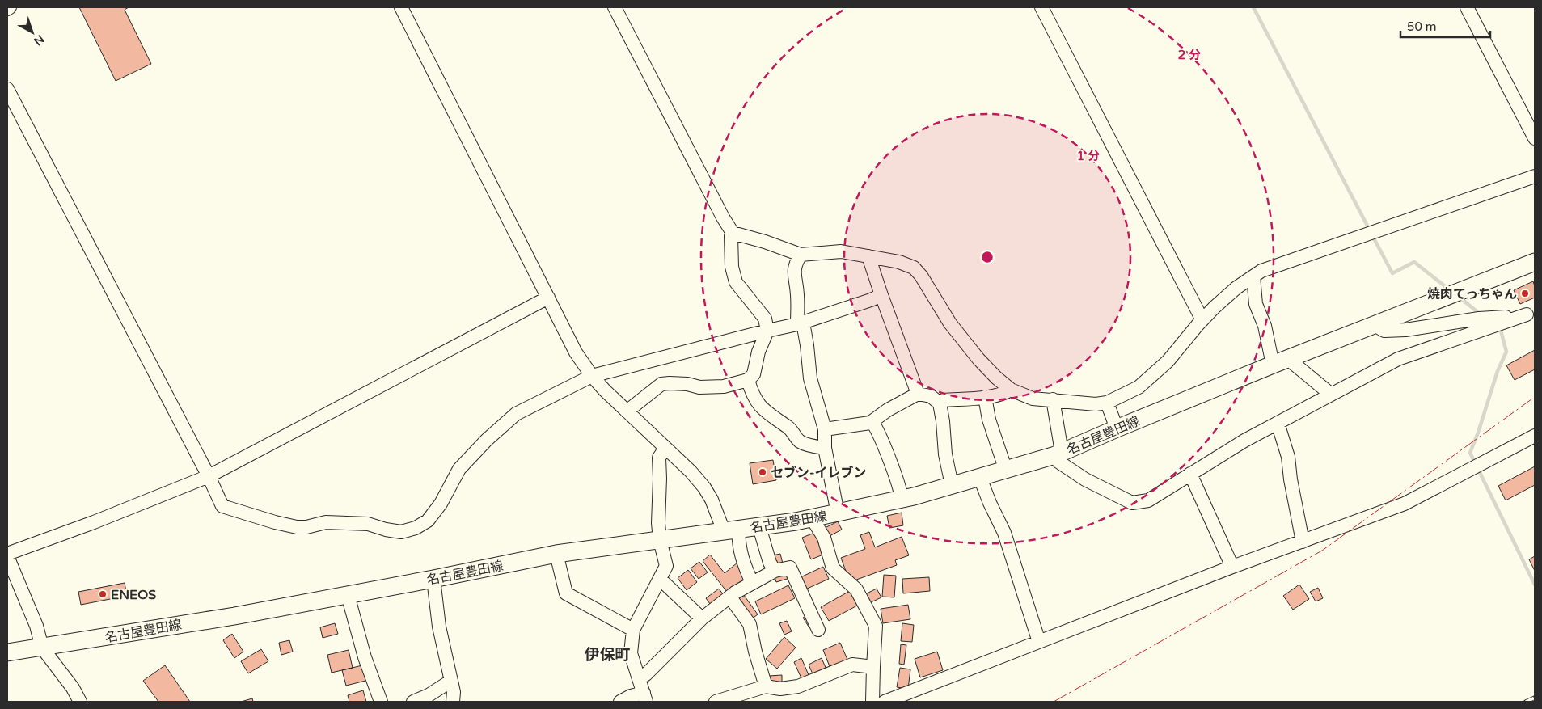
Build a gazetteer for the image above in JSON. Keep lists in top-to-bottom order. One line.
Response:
{"streets":{"main road":["名古屋豊田線"]},"districts":["伊保町"],"places":["焼肉てっちゃん","セブン-イレブン","ENEOS"],"scale_bar":"50 m","north":"bottom right","rings":["2 分","1 分"]}
